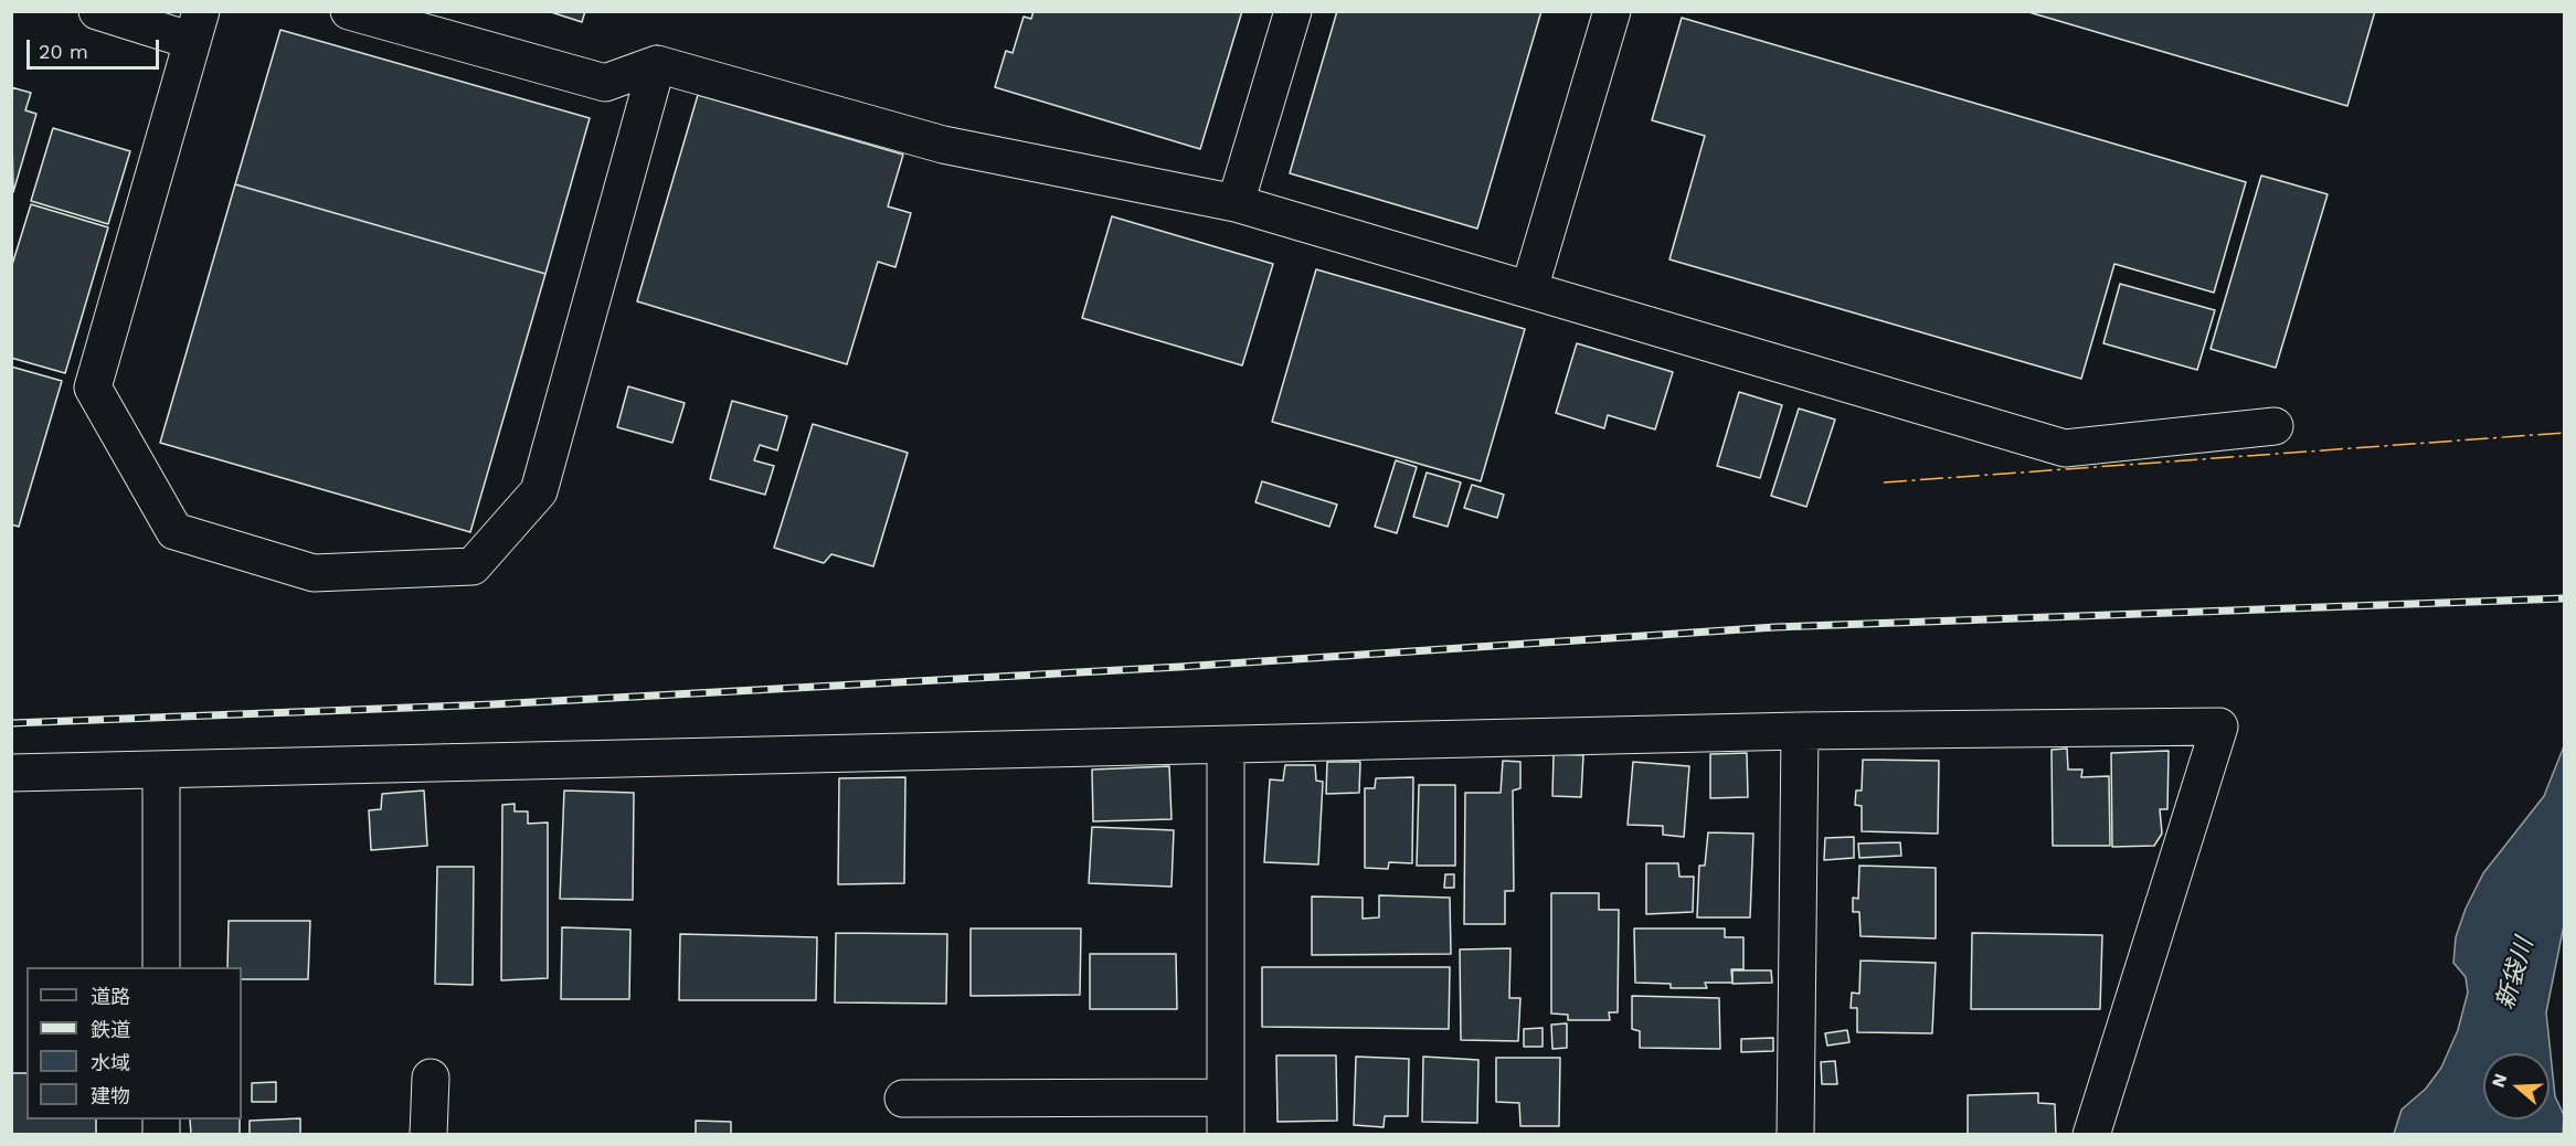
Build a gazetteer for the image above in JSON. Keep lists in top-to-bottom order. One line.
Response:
{"water":["新袋川"],"legend":["道路","鉄道","水域","建物"],"scale_bar":"20 m","north":"left"}
